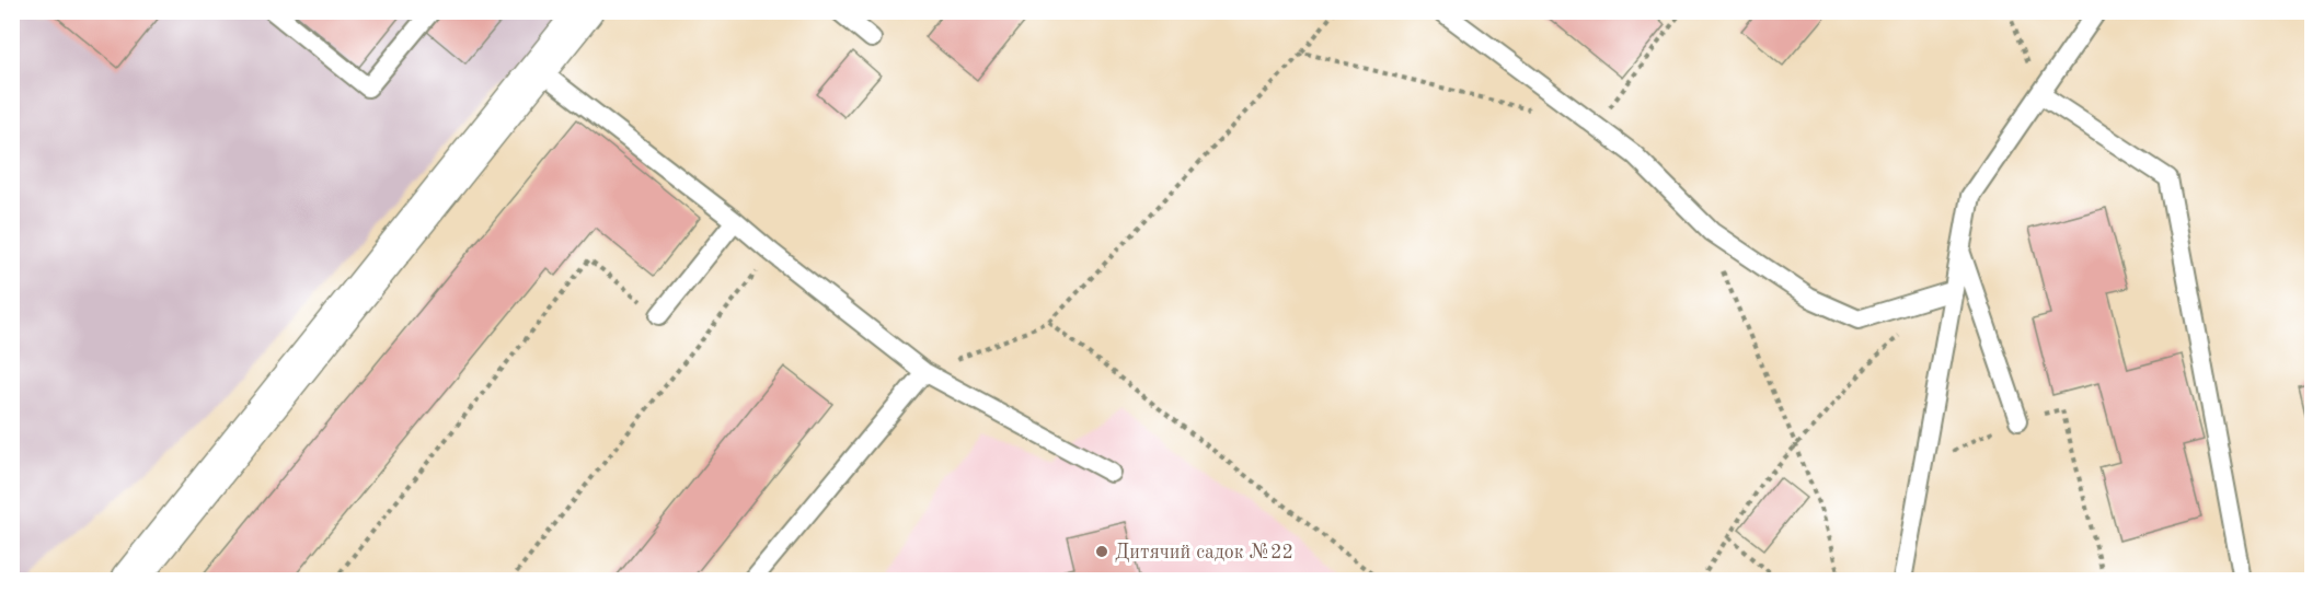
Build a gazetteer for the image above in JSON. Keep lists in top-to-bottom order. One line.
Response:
{"places":["Дитячий садок №22"]}
